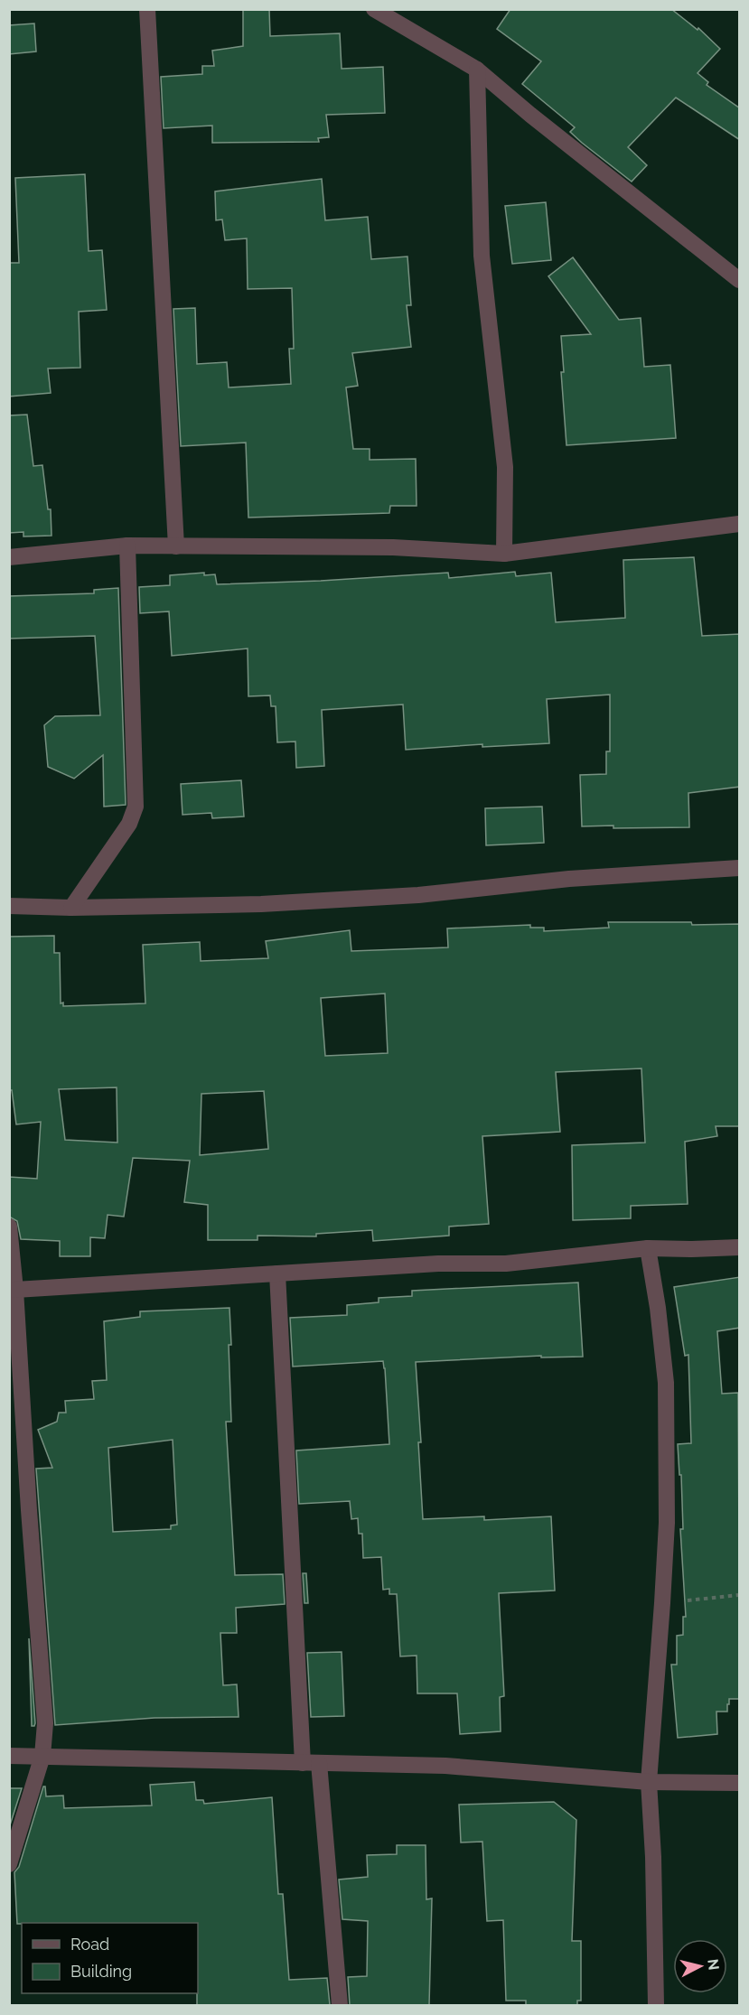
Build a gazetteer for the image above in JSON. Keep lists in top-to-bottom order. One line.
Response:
{"legend":["Road","Building"],"north":"right"}
